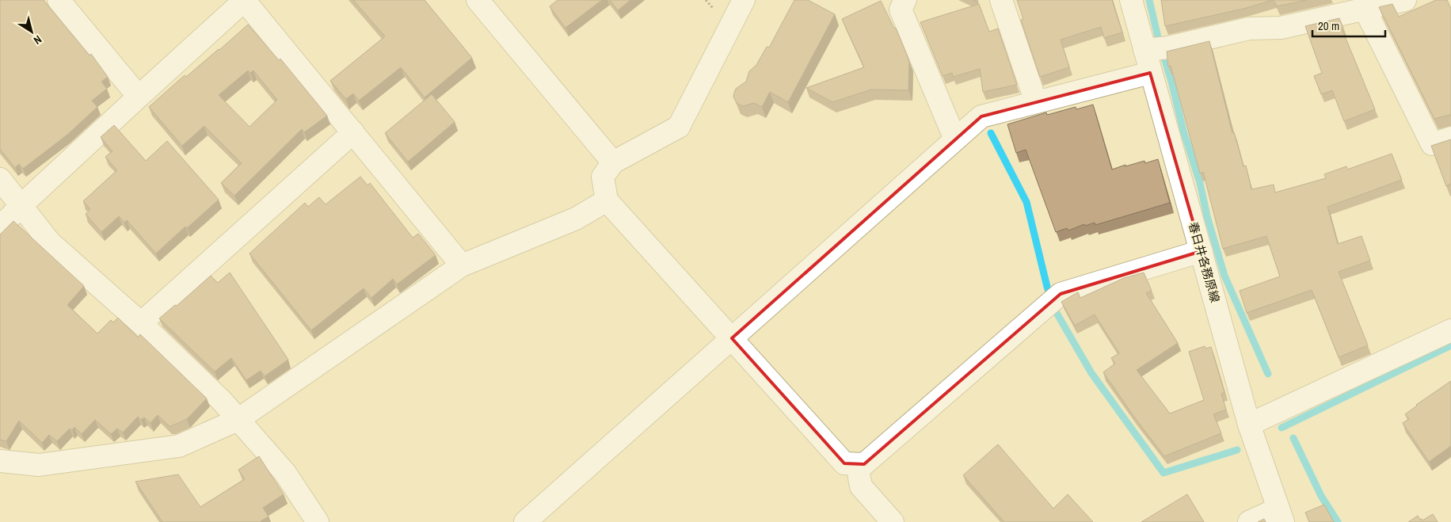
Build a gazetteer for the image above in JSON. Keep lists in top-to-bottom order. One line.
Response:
{"streets":{"street":["春日井各務原線"]},"scale_bar":"20 m","north":"bottom right"}
